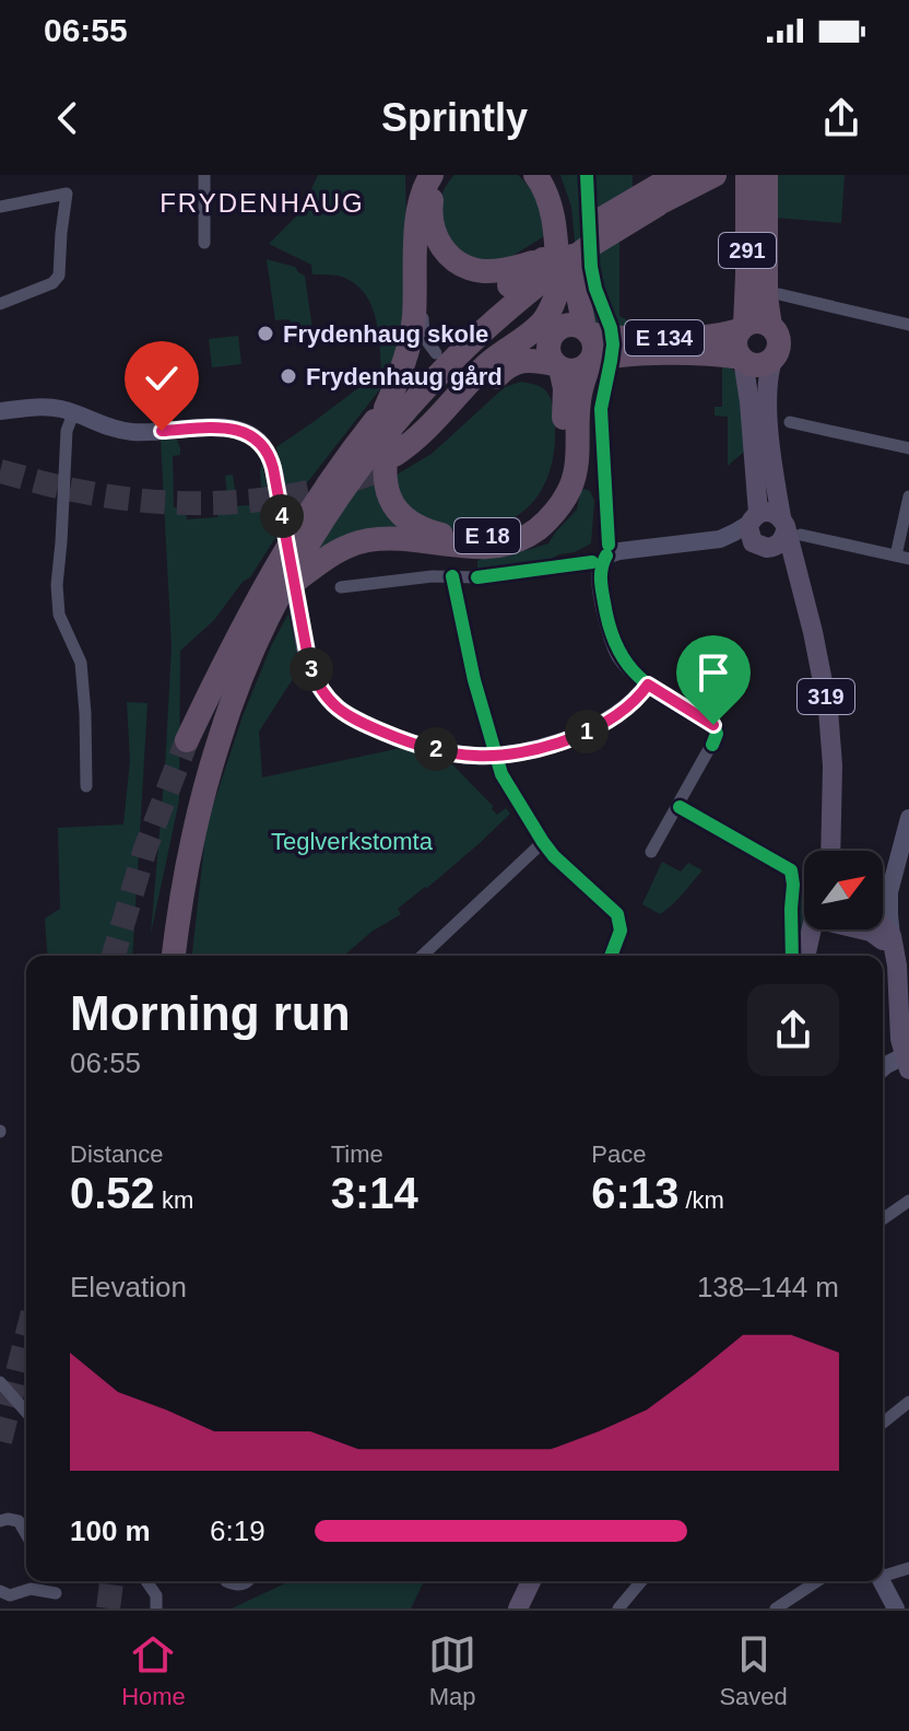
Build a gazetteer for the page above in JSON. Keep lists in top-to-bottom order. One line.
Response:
{"streets":{"highway":["291","E 134","E 18"],"main road":["319"]},"crossings":[["291","E 134"],["291","319"],["E 134","E 18"],["E 134","319"]],"districts":["FRYDENHAUG"],"parks":["Teglverkstomta"],"places":["Frydenhaug skole","Frydenhaug gård"],"north":"top right","page":{"status":"06:55","header":"Sprintly","pins":["4","3","1","2"],"heading":["Morning run","06:55"],"stats":[["Distance","0.52 km"],["Time","3:14"],["Pace","6:13 /km"]],"chart":["Elevation","138–144 m"],"list":[{"name":"100 m","note":"6:19"}],"tabs":["Home","Map","Saved"]}}
